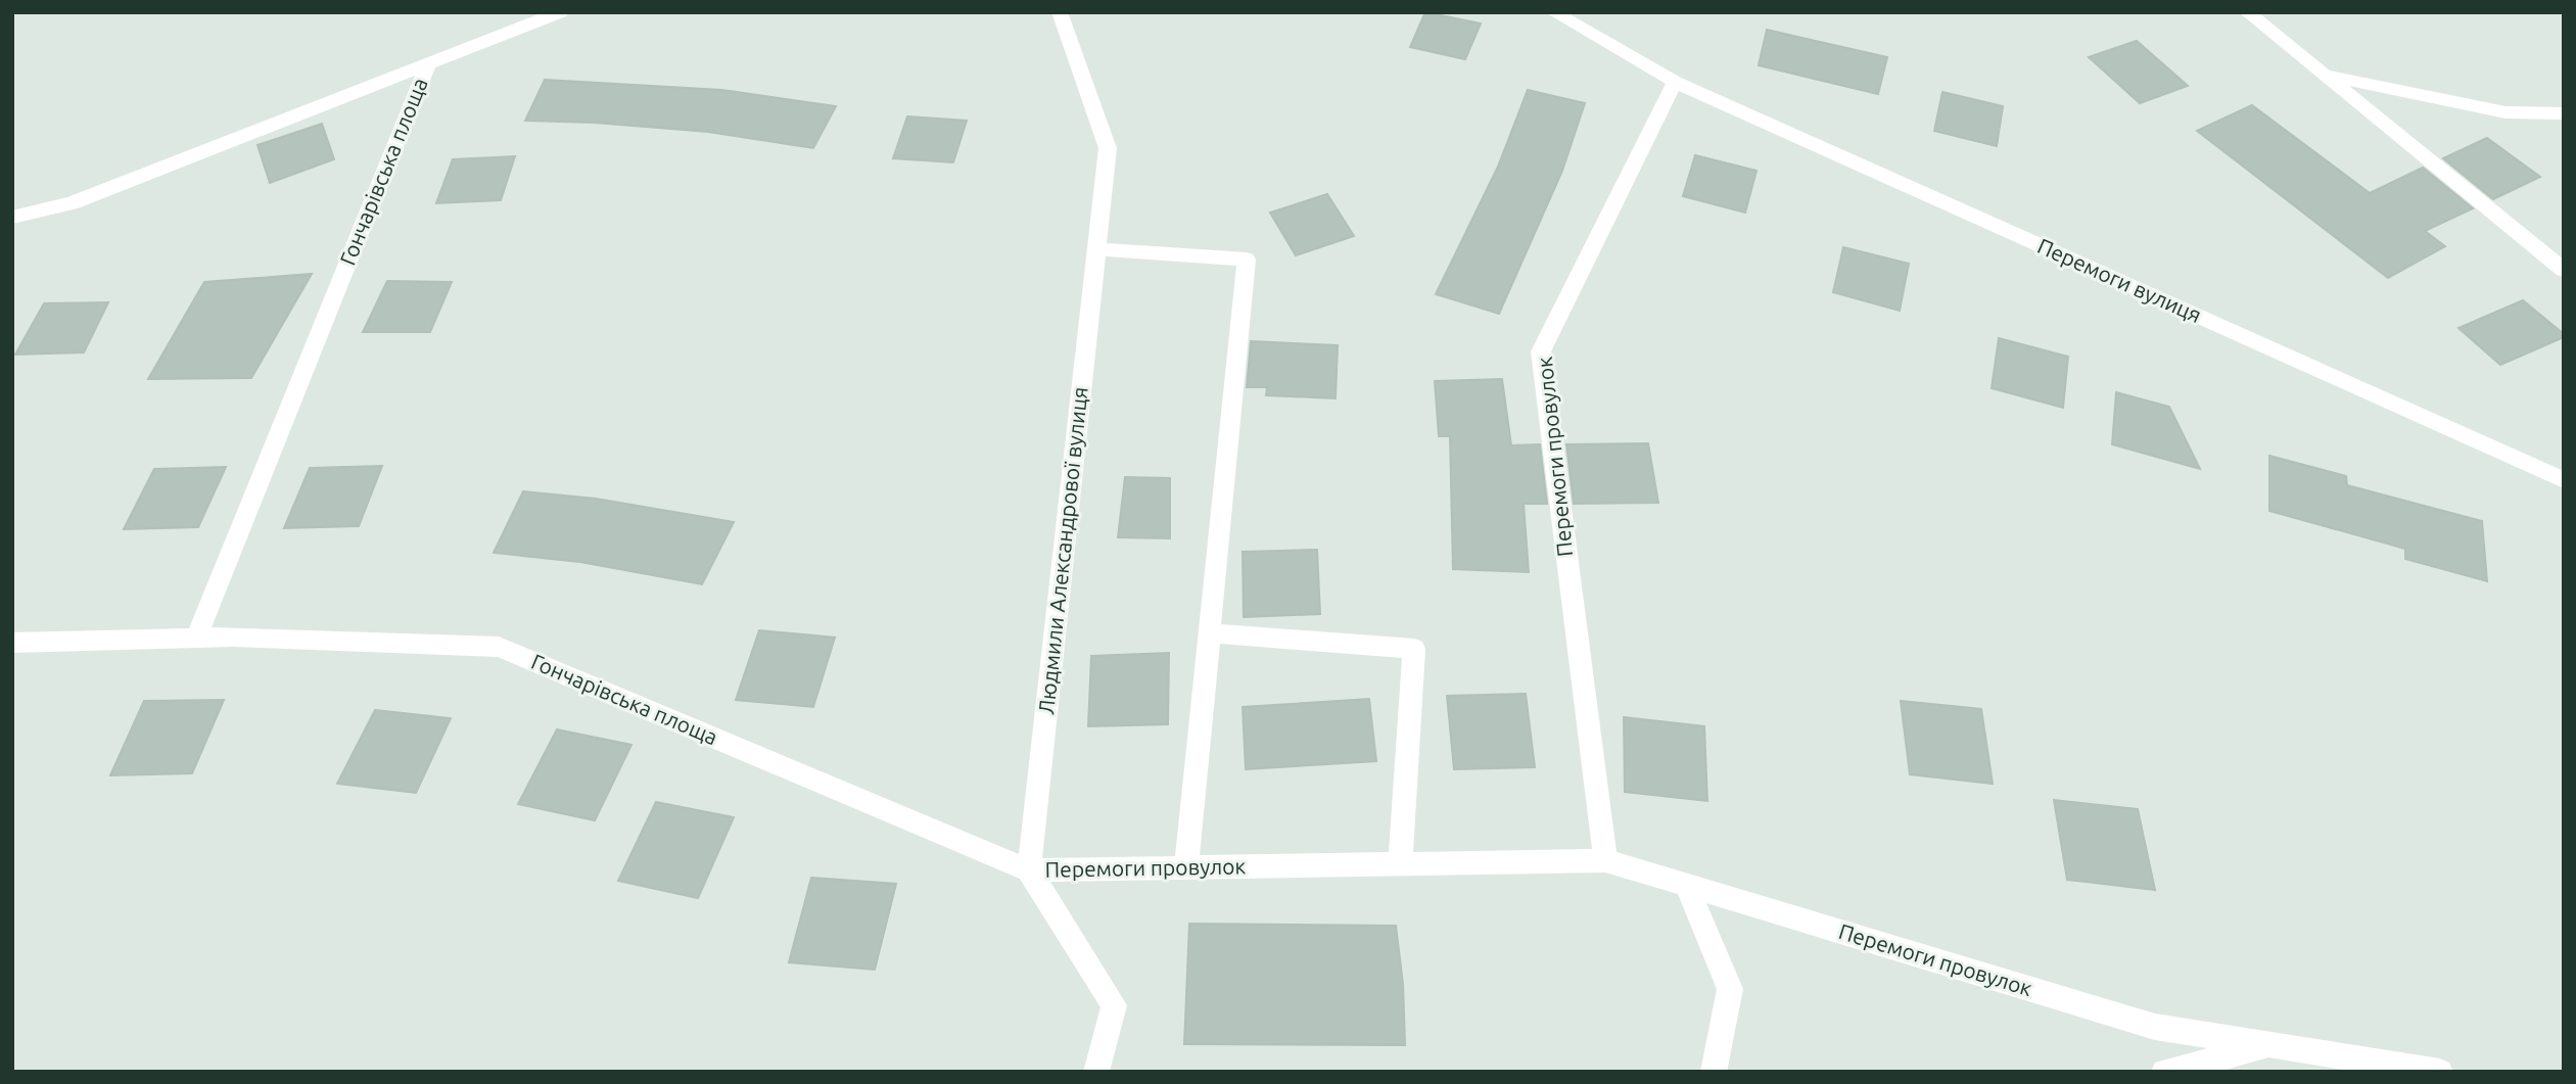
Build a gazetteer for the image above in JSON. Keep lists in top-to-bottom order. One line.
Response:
{"streets":{"street":["Гончарівська площа","Перемоги вулиця","Перемоги провулок","Людмили Александрової вулиця"]},"crossings":[["Гончарівська площа","Перемоги провулок"],["Гончарівська площа","Людмили Александрової вулиця"],["Перемоги вулиця","Перемоги провулок"],["Перемоги провулок","Людмили Александрової вулиця"]]}
